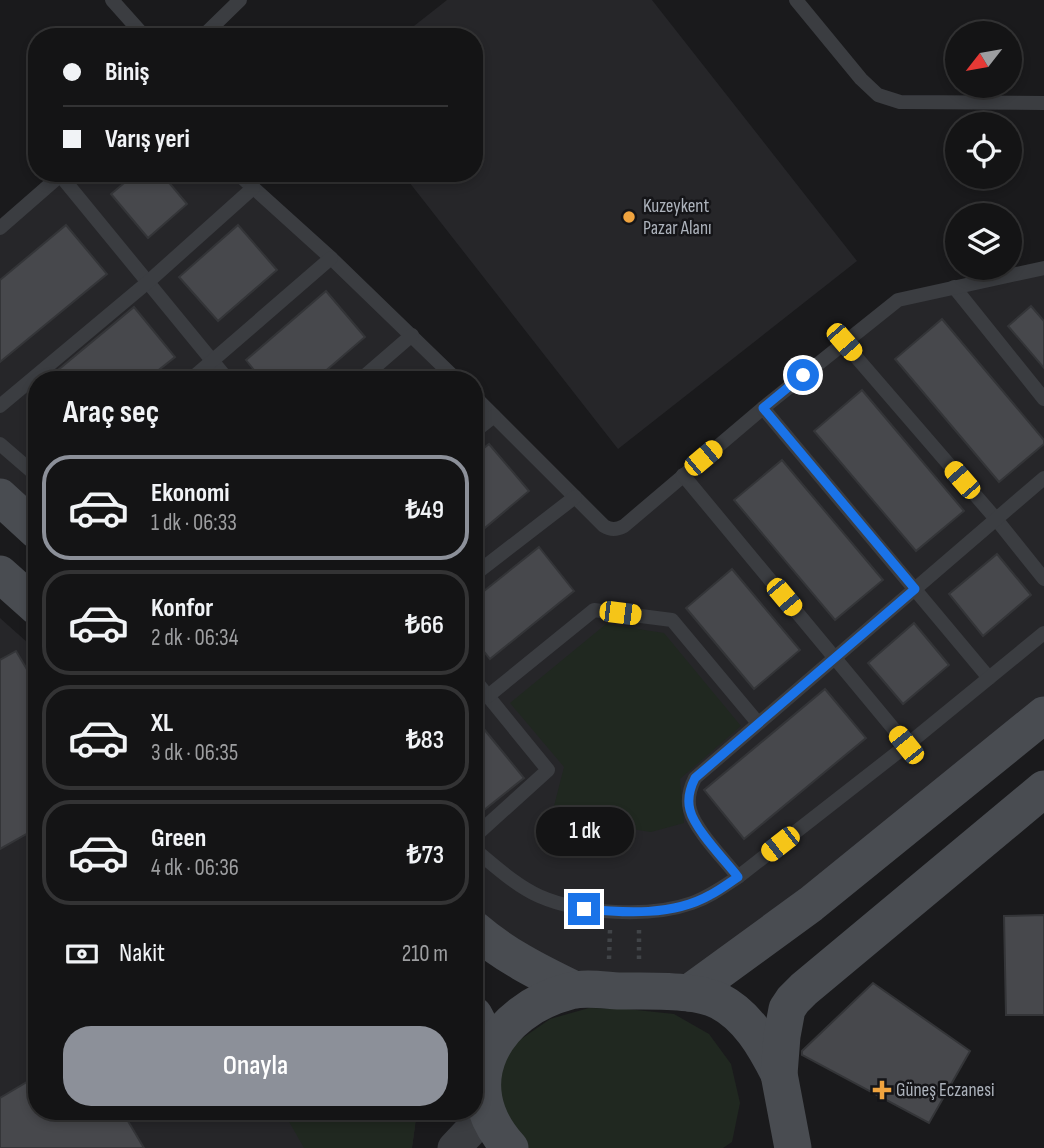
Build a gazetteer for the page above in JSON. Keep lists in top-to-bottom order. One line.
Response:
{"places":{"other":["Kuzeykent Pazar Alanı"],"health":["Güneş Eczanesi"]},"north":"bottom left","page":{"banner":["Biniş","Varış yeri"],"heading":"Araç seç","list":[{"name":"Ekonomi","note":"1 dk · 06:33","value":"₺49"},{"name":"Konfor","note":"2 dk · 06:34","value":"₺66"},{"name":"XL","note":"3 dk · 06:35","value":"₺83"},{"name":"Green","note":"4 dk · 06:36","value":"₺73"}],"bubble":"1 dk","pay":["Nakit","210 m"],"buttons":"Onayla"}}
